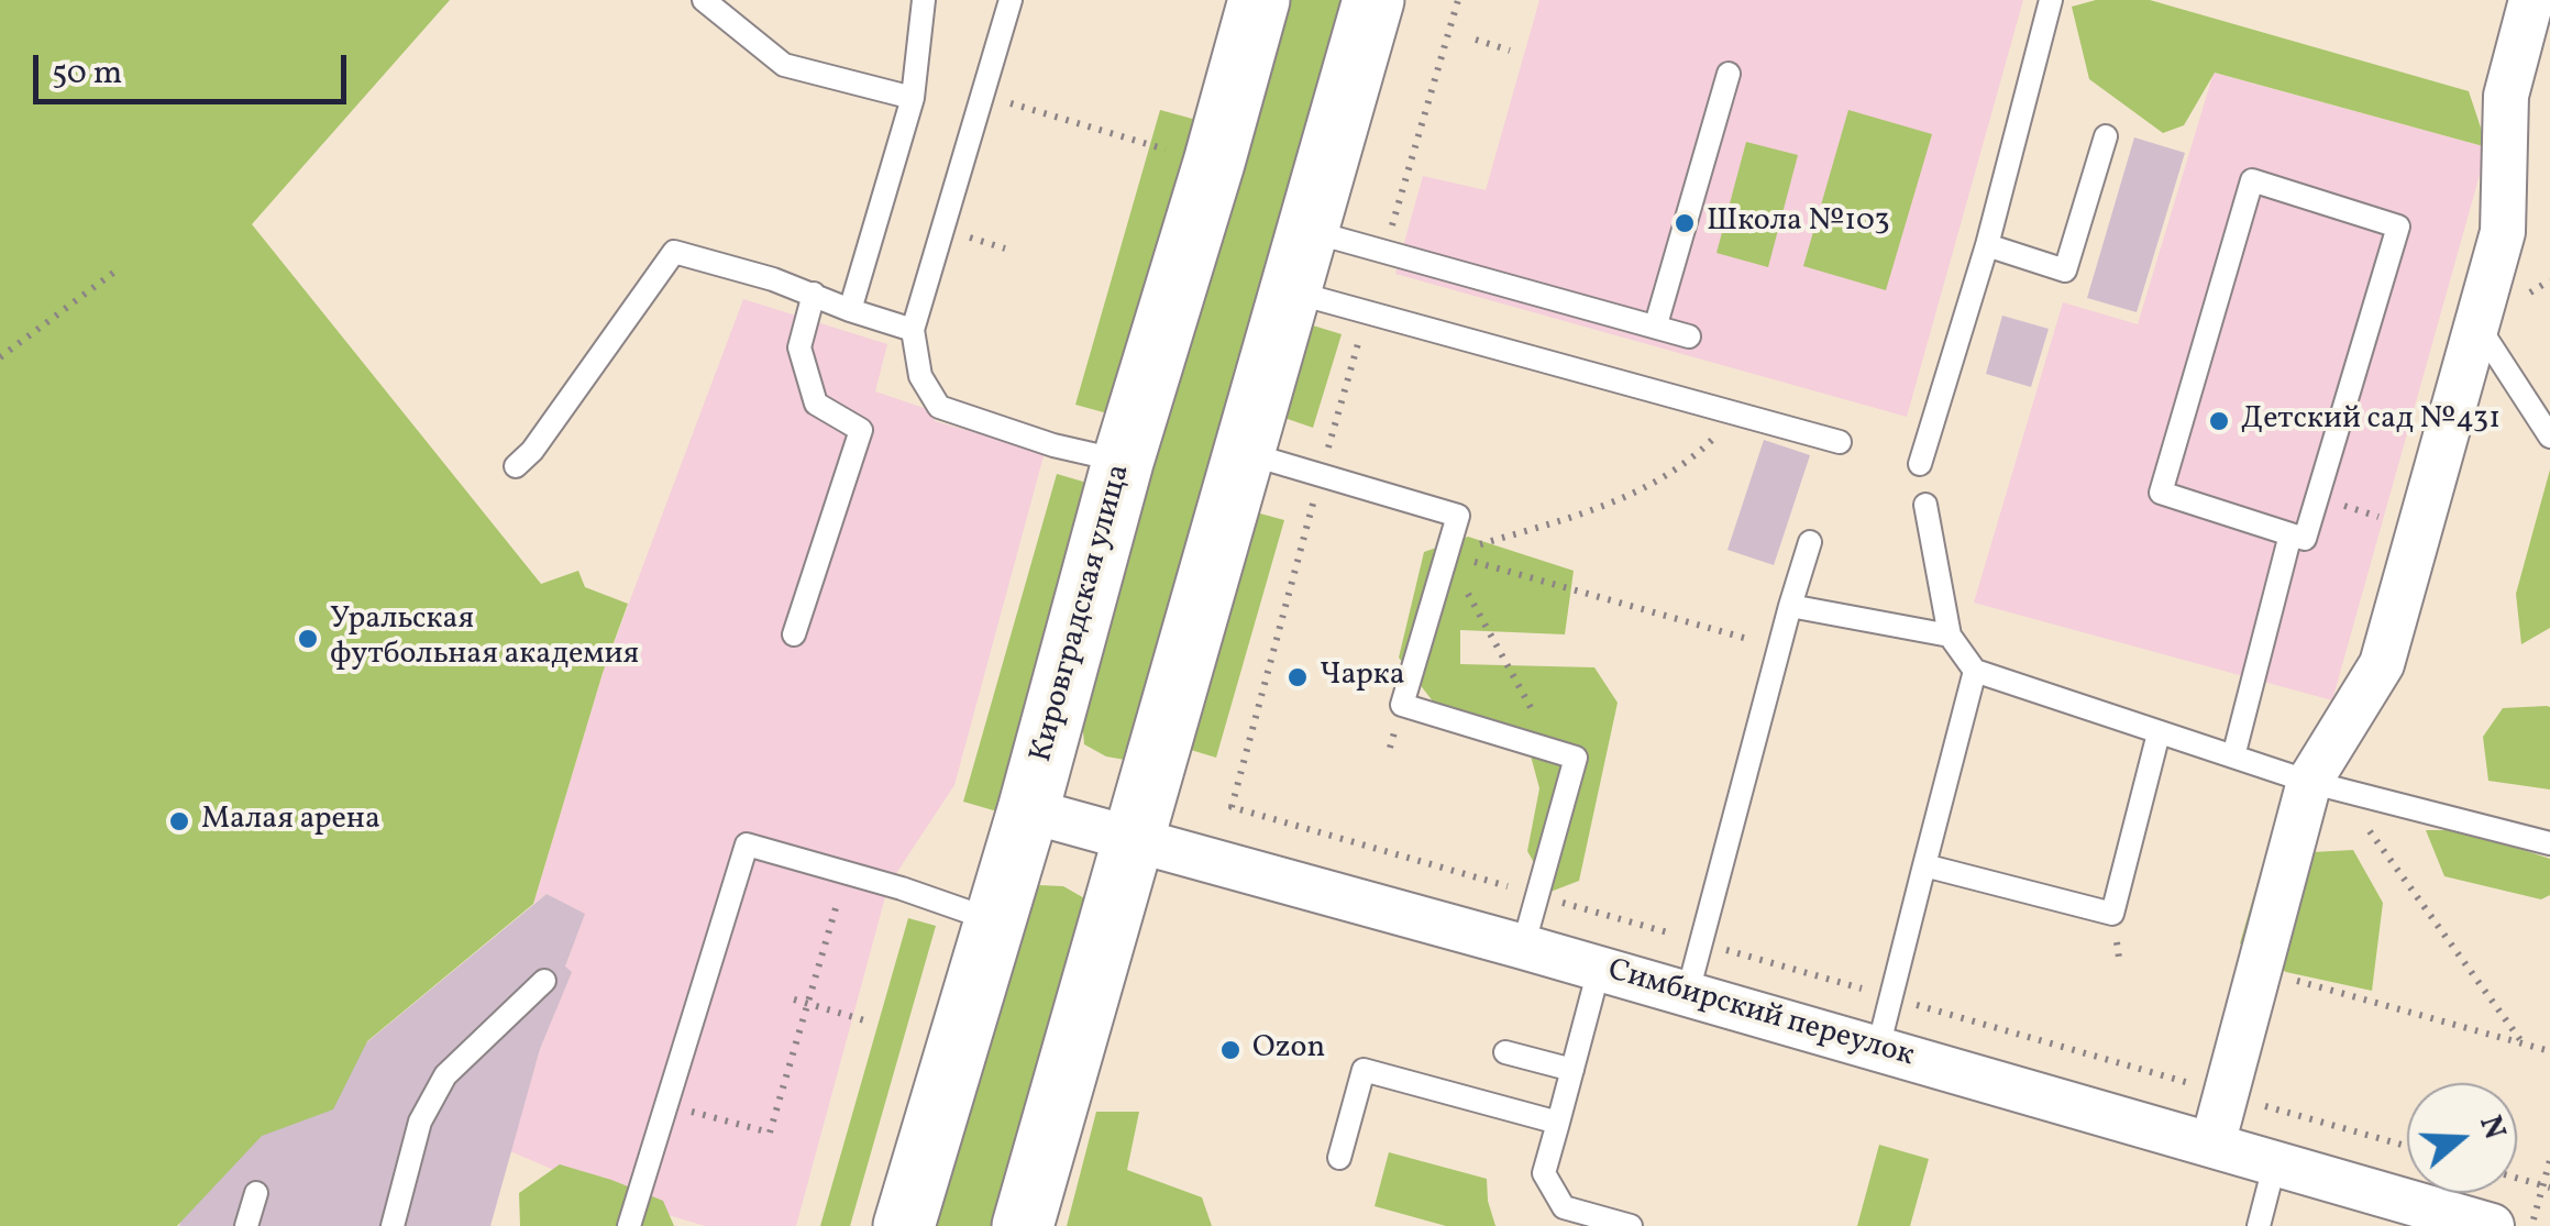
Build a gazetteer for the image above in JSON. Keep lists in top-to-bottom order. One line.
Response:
{"streets":{"main road":["Кировградская улица"],"street":["Симбирский переулок"]},"crossings":[["Кировградская улица","Симбирский переулок"]],"places":["Школа №103","Детский сад №431","Уральская футбольная академия","Чарка","Малая арена","Ozon"],"scale_bar":"50 m","north":"right"}
